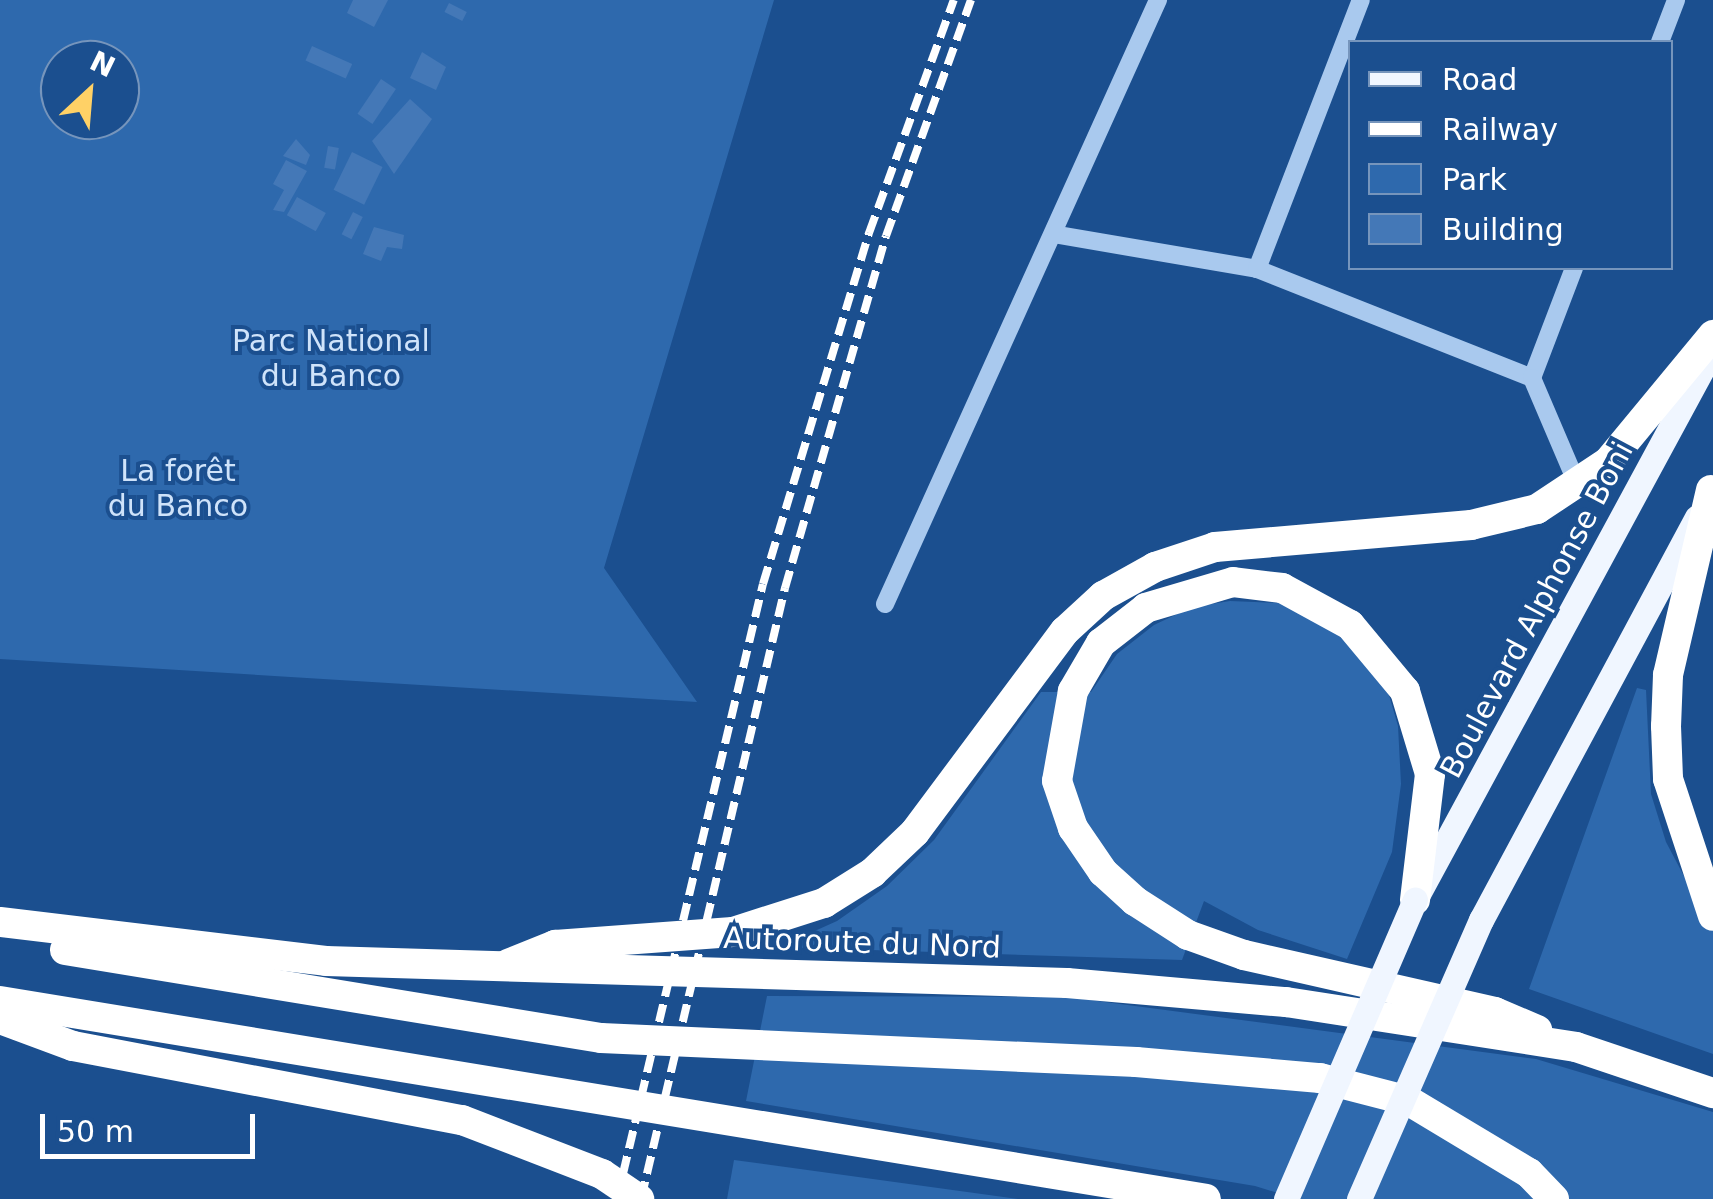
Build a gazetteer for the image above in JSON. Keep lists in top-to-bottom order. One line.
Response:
{"streets":{"highway":["Autoroute du Nord"],"main road":["Boulevard Alphonse Boni"]},"parks":["Parc National du Banco","La forêt du Banco"],"legend":["Road","Railway","Park","Building"],"scale_bar":"50 m","north":"top right"}
